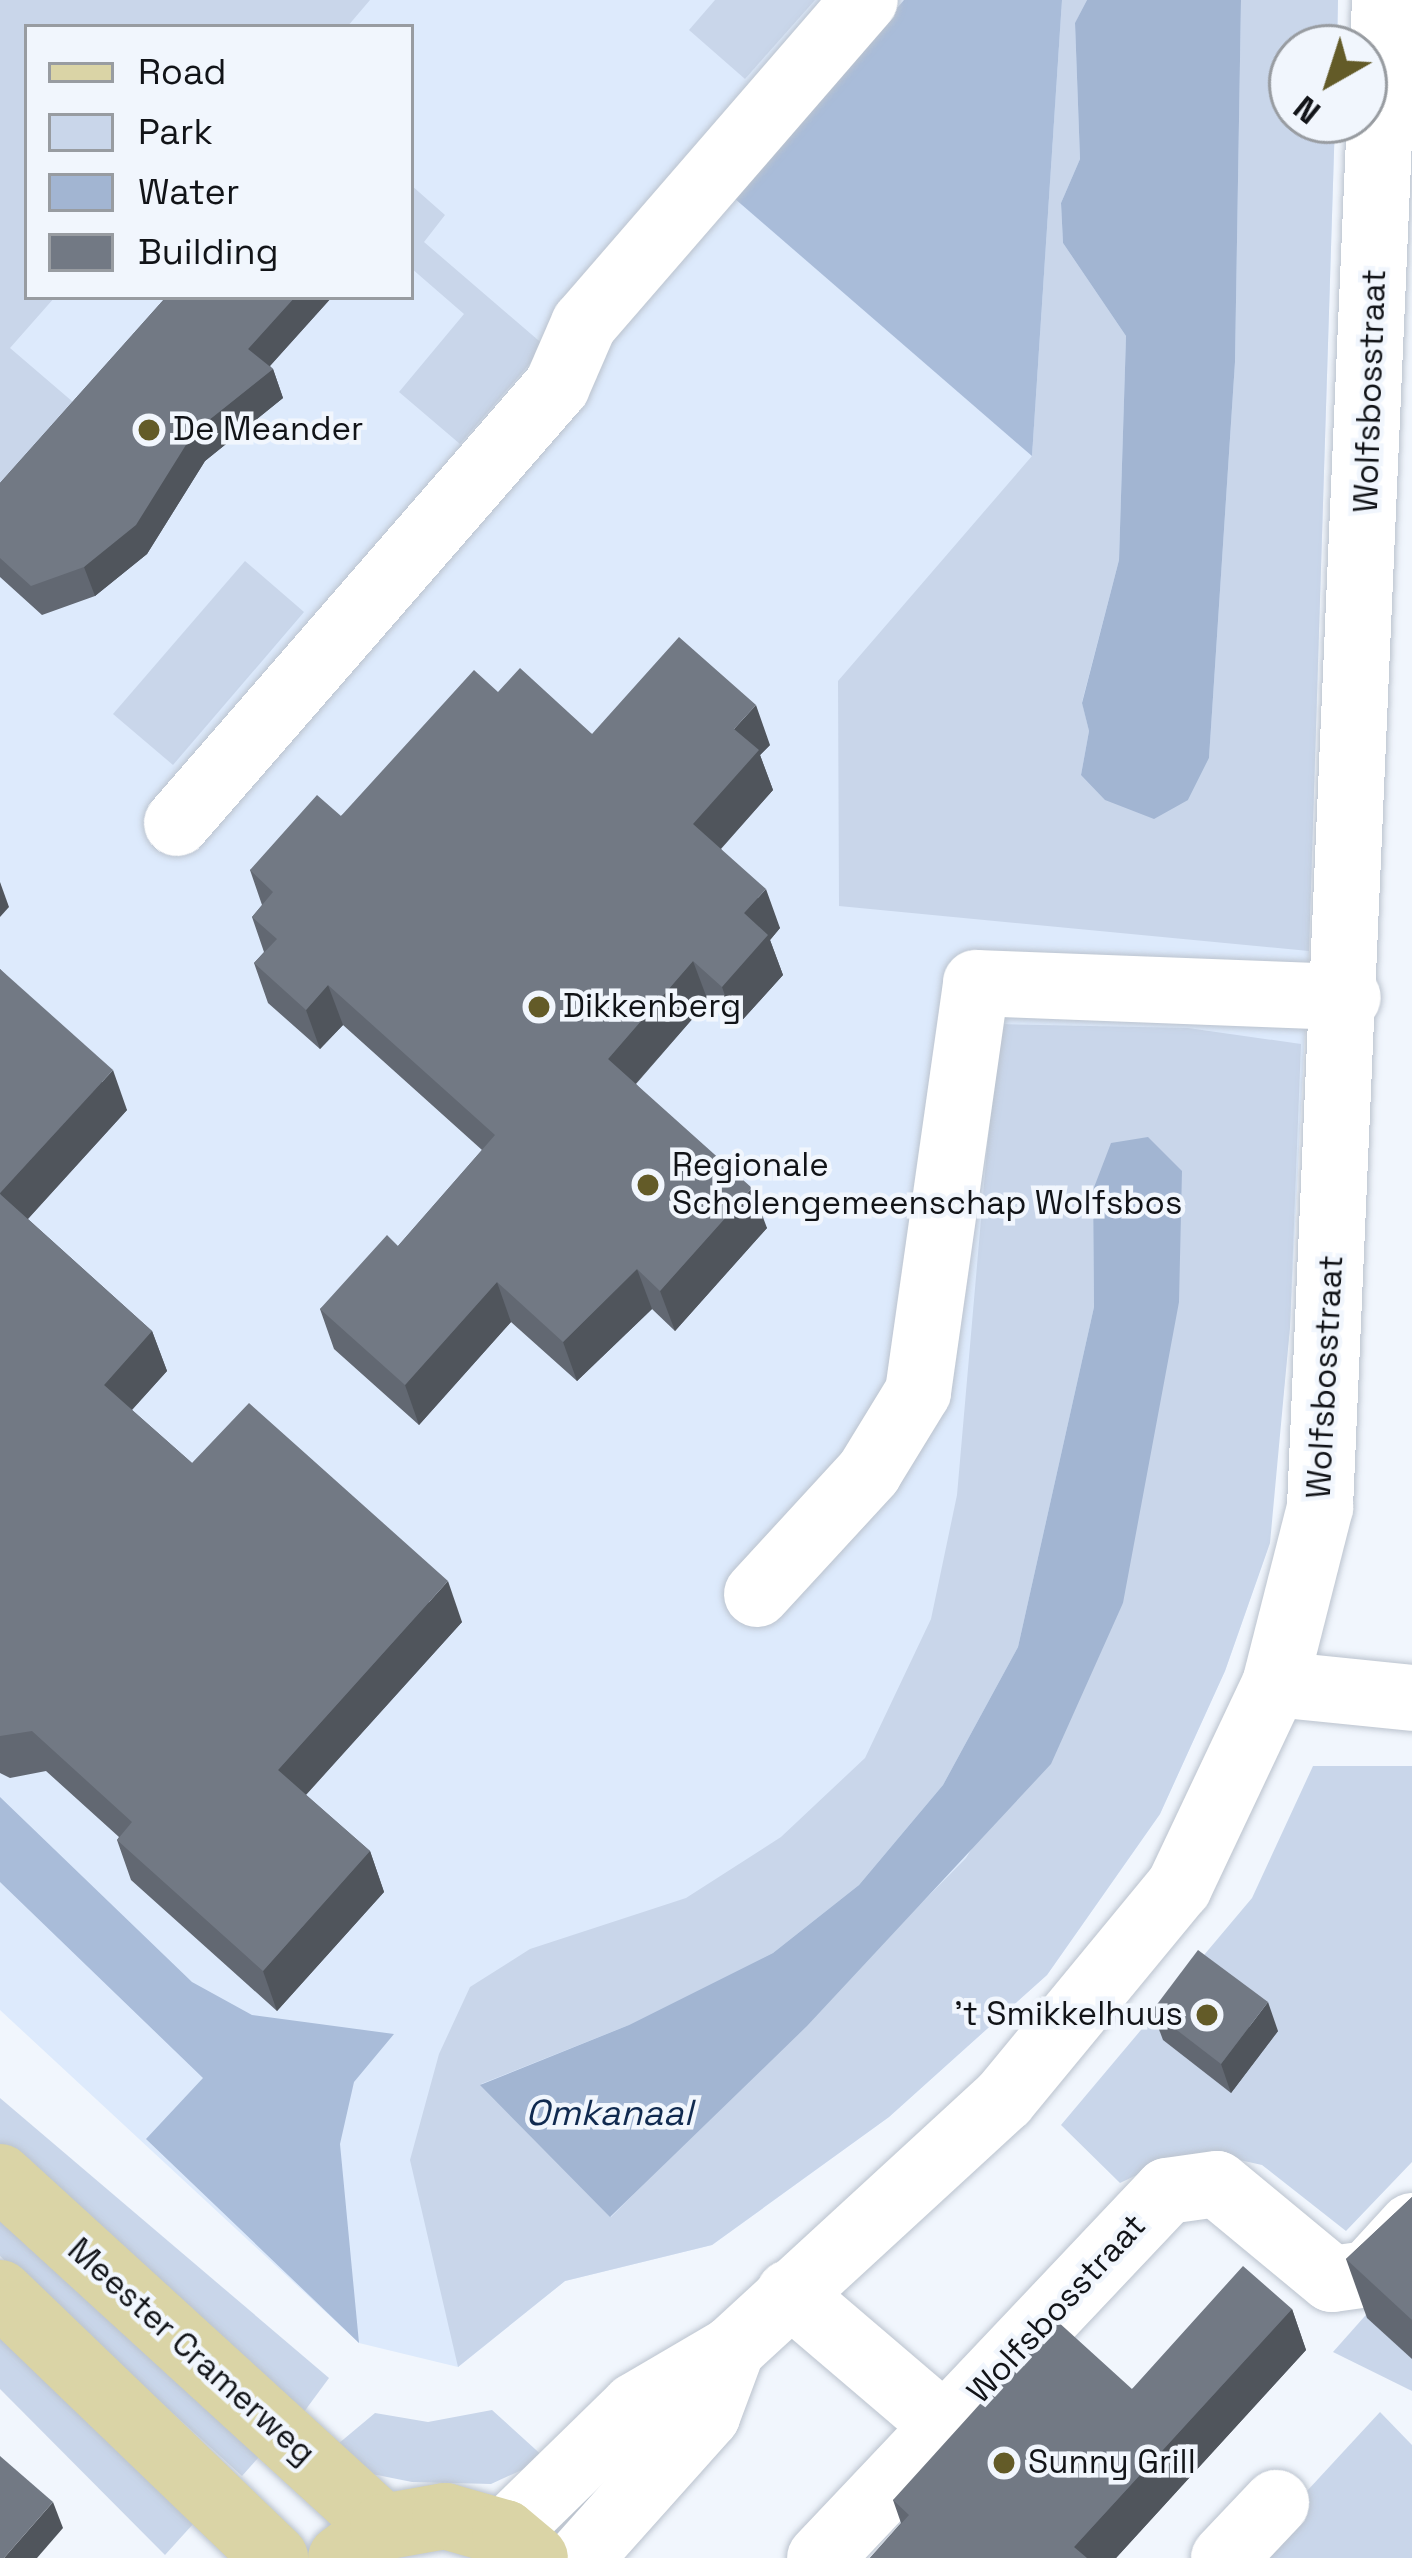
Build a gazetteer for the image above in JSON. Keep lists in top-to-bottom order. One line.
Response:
{"streets":{"main road":["Meester Cramerweg"],"street":["Wolfsbosstraat"]},"water":["Omkanaal"],"places":["De Meander","Dikkenberg","Regionale Scholengemeenschap Wolfsbos","'t Smikkelhuus","Sunny Grill"],"legend":["Road","Park","Water","Building"],"north":"bottom left"}
